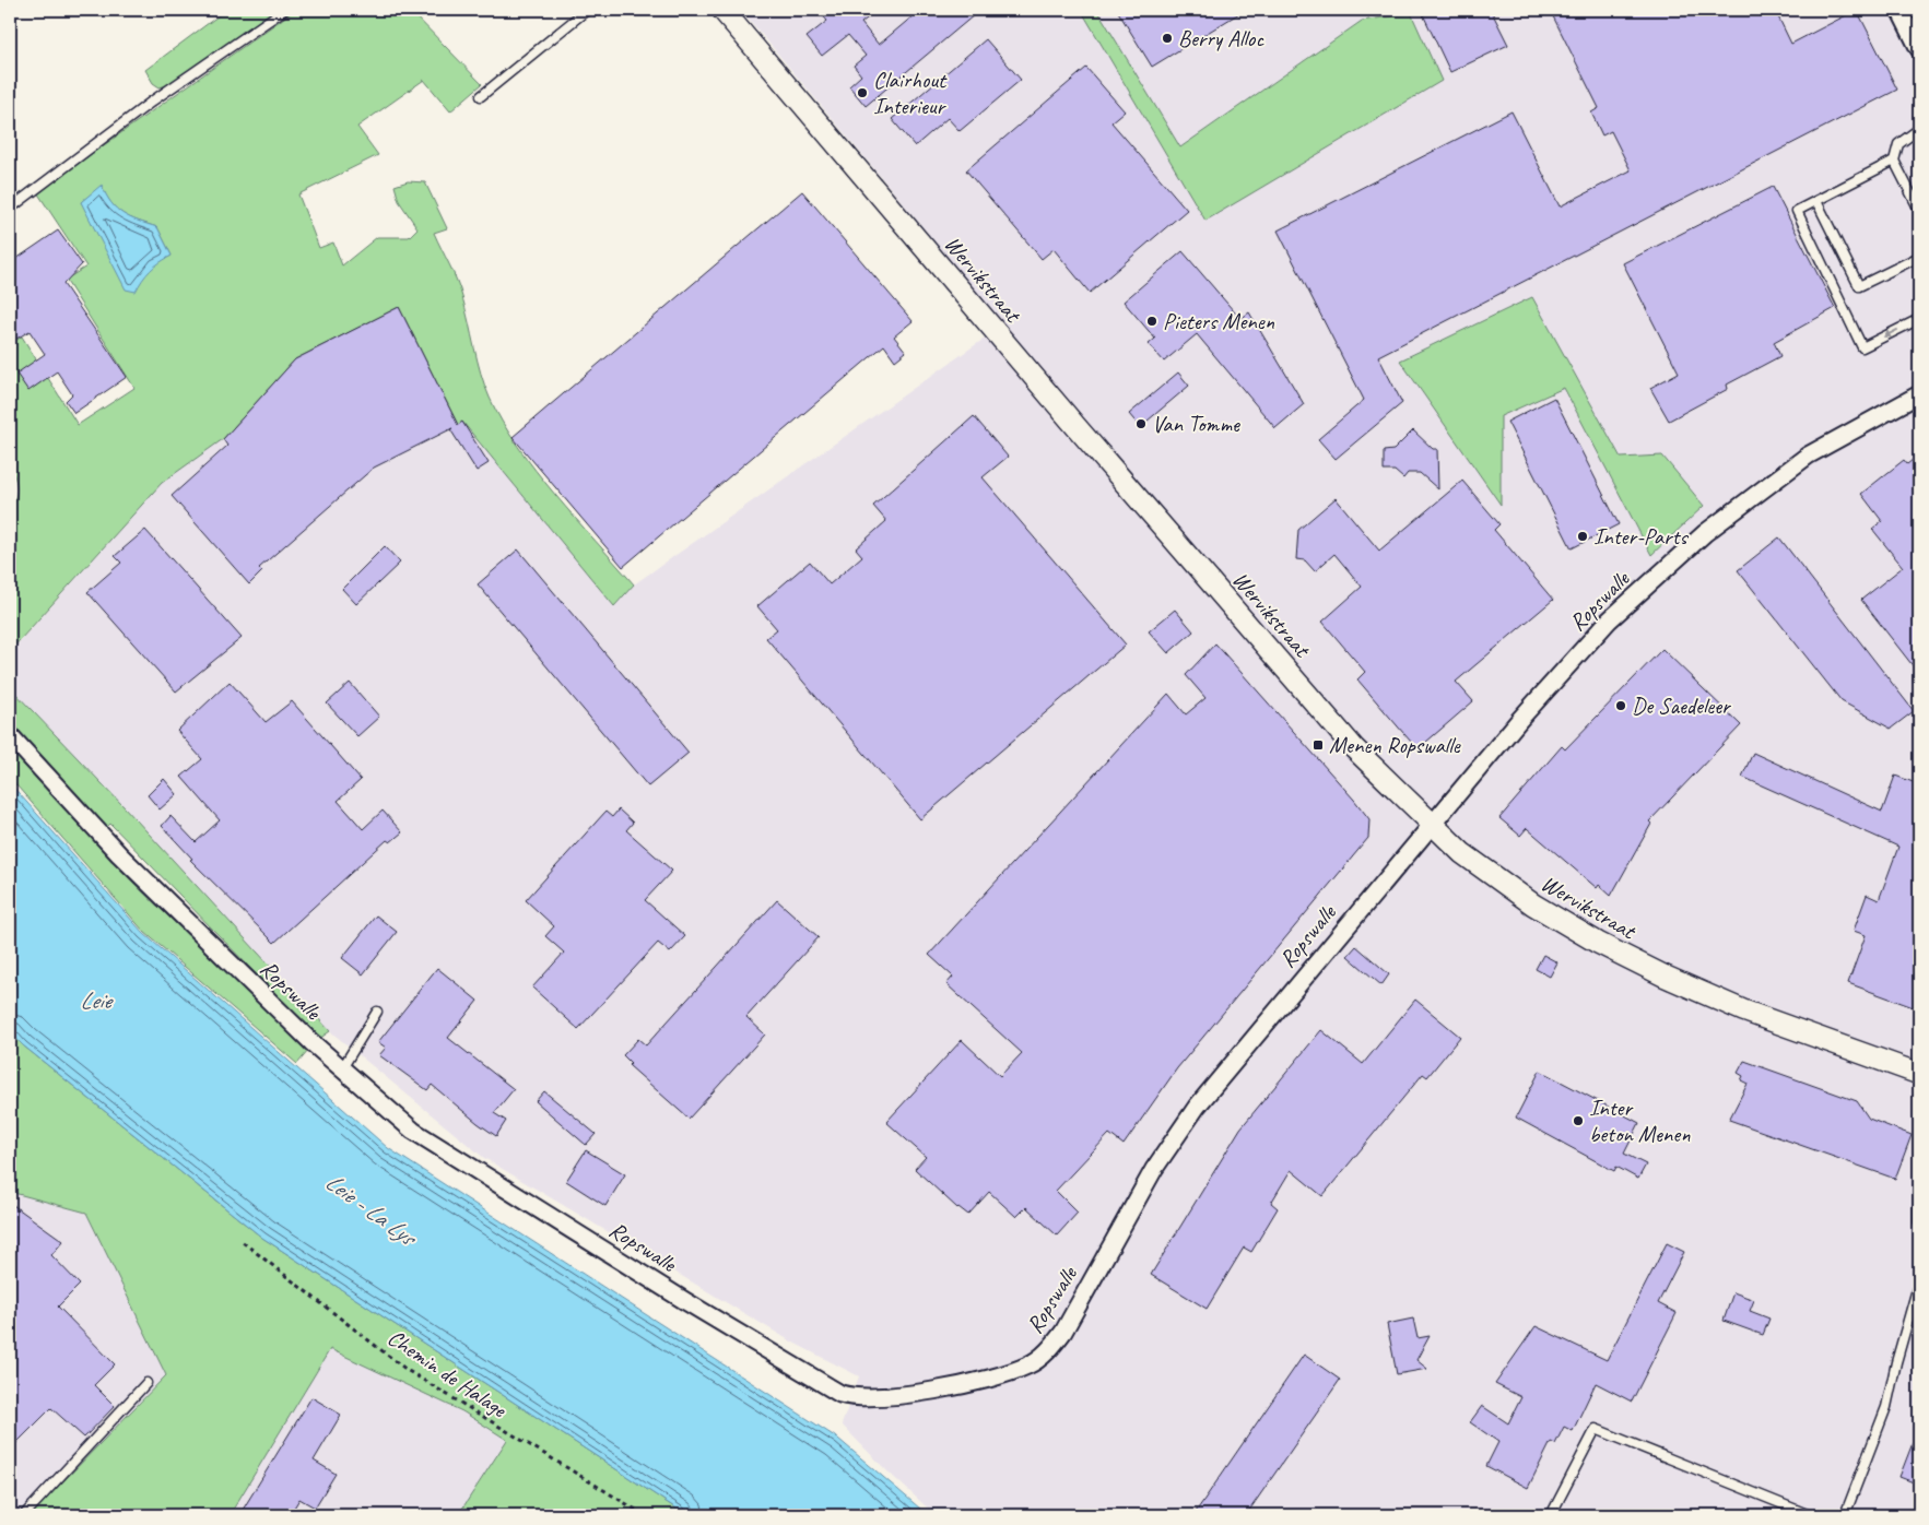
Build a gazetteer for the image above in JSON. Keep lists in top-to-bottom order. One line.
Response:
{"streets":{"street":["Wervikstraat","Ropswalle"],"path":["Chemin de Halage"]},"crossings":[["Wervikstraat","Ropswalle"]],"water":["Leie","Leie - La Lys"],"places":{"other":["Berry Alloc","Clairhout Interieur","Pieters Menen","Van Tomme","Inter-Parts","De Saedeleer","Inter beton Menen"],"transit":["Menen Ropswalle"]}}
